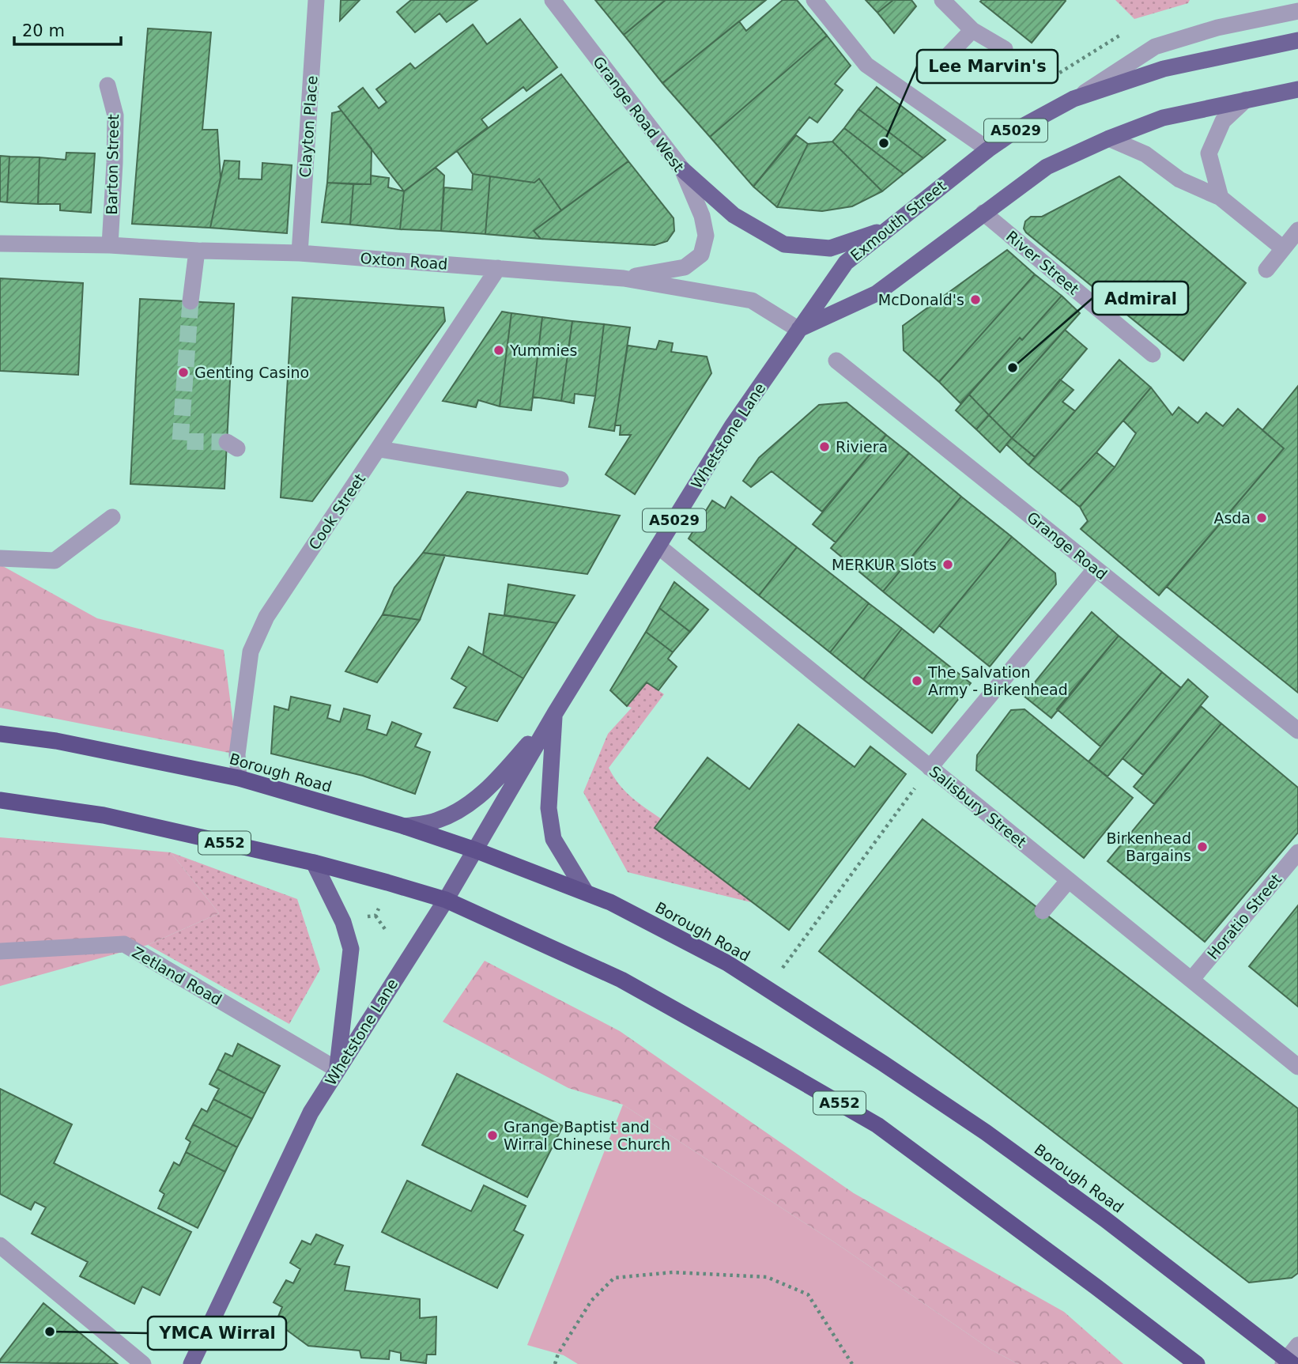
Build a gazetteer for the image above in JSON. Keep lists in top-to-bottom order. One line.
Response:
{"streets":{"highway":["Borough Road","A552"],"main road":["A5029","Exmouth Street","Whetstone Lane"],"street":["Grange Road West","Clayton Place","Barton Street","Oxton Road","River Street","Cook Street","Grange Road","Salisbury Street","Horatio Street","Zetland Road"]},"crossings":[["Grange Road West","Oxton Road"],["Clayton Place","Oxton Road"],["A5029","Exmouth Street"],["A5029","Oxton Road"],["A5029","River Street"],["A5029","Whetstone Lane"],["Barton Street","Oxton Road"],["Exmouth Street","Oxton Road"],["Exmouth Street","Whetstone Lane"],["Oxton Road","Whetstone Lane"],["Oxton Road","Cook Street"],["Whetstone Lane","Borough Road"],["Whetstone Lane","Salisbury Street"],["Whetstone Lane","A552"],["Whetstone Lane","Zetland Road"],["Cook Street","Borough Road"],["Salisbury Street","Horatio Street"]],"places":["Lee Marvin's","McDonald's","Yummies","Admiral","Genting Casino","Riviera","Asda","MERKUR Slots","The Salvation Army - Birkenhead","Birkenhead Bargains","Grange Baptist and Wirral Chinese Church","YMCA Wirral"],"scale_bar":"20 m"}
